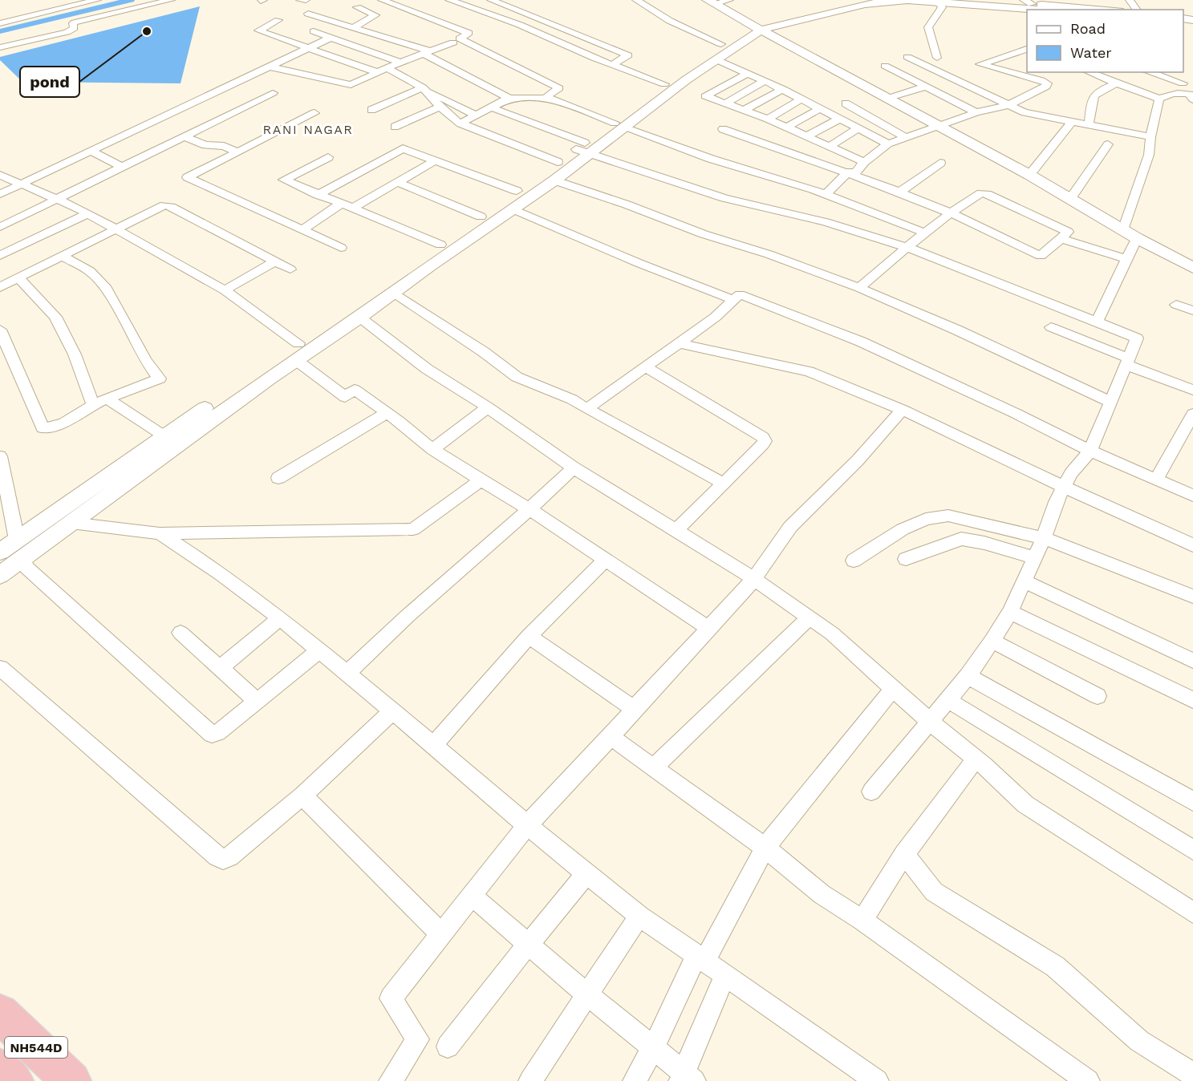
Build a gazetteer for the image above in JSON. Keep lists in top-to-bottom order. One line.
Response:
{"streets":{"highway":["NH544D"]},"districts":["RANI NAGAR"],"places":["pond"],"legend":["Road","Water"]}
